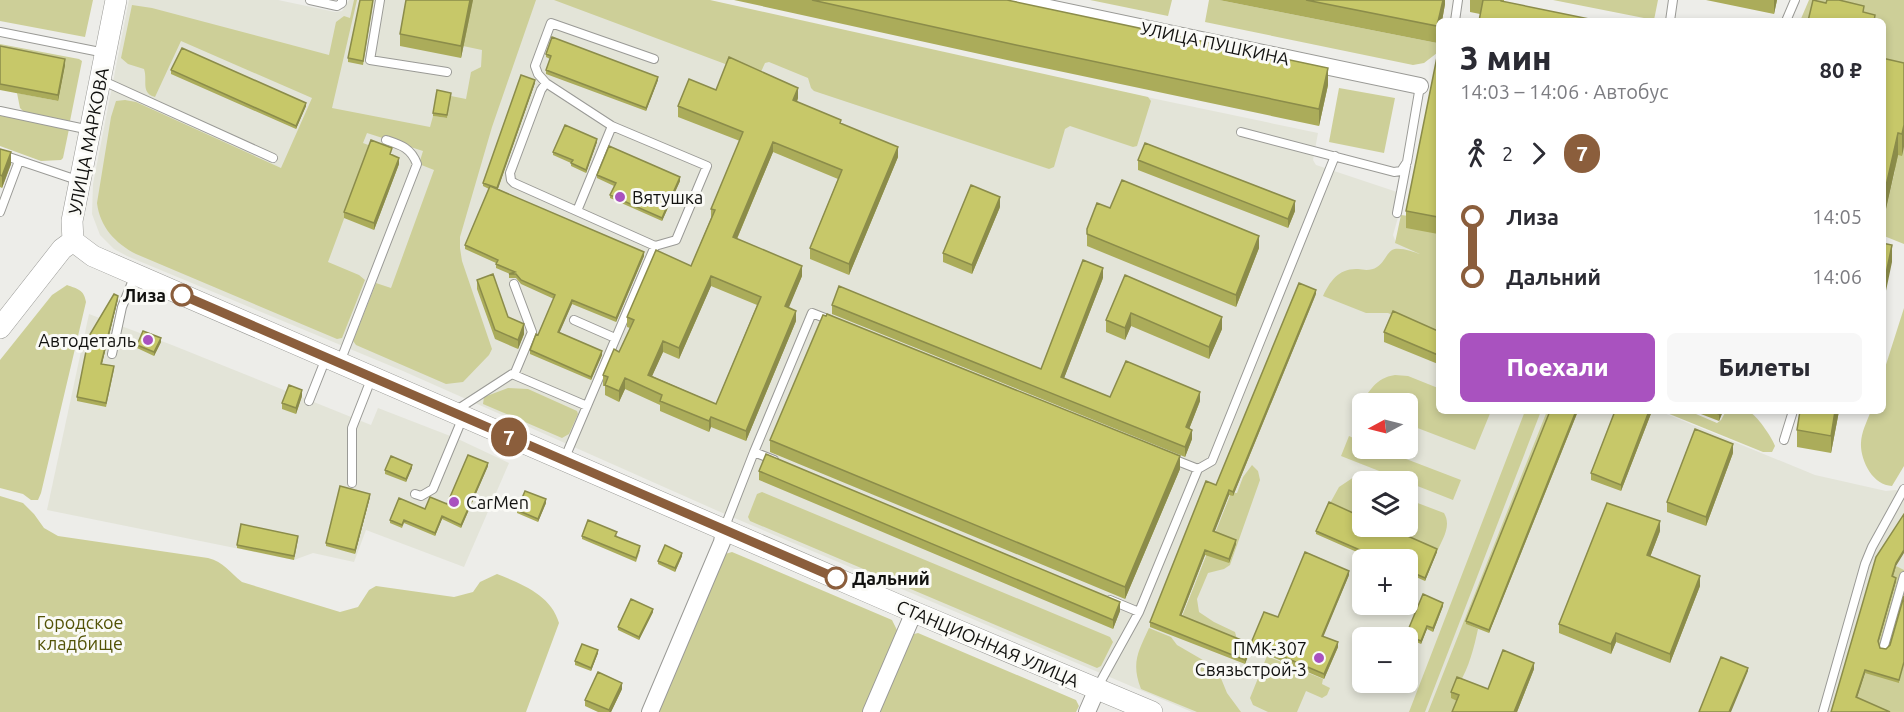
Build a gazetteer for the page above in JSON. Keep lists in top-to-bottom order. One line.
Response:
{"streets":{"street":["УЛИЦА ПУШКИНА","УЛИЦА МАРКОВА","СТАНЦИОННАЯ УЛИЦА"]},"crossings":[["УЛИЦА МАРКОВА","СТАНЦИОННАЯ УЛИЦА"]],"parks":["Городское кладбище"],"places":["Вятушка","Лиза","Автодеталь","CarMen","Дальний","ПМК-307 Связьстрой-3"],"lines":["bus line 7"],"north":"left","page":{"on_map":"7","heading":["3 мин","14:03 – 14:06 · Автобус","80 ₽"],"legs":["2","7"],"list":[{"name":"Лиза","value":"14:05"},{"name":"Дальний","value":"14:06"}],"buttons":["Поехали","Билеты"],"map_buttons":["+","−"]}}
